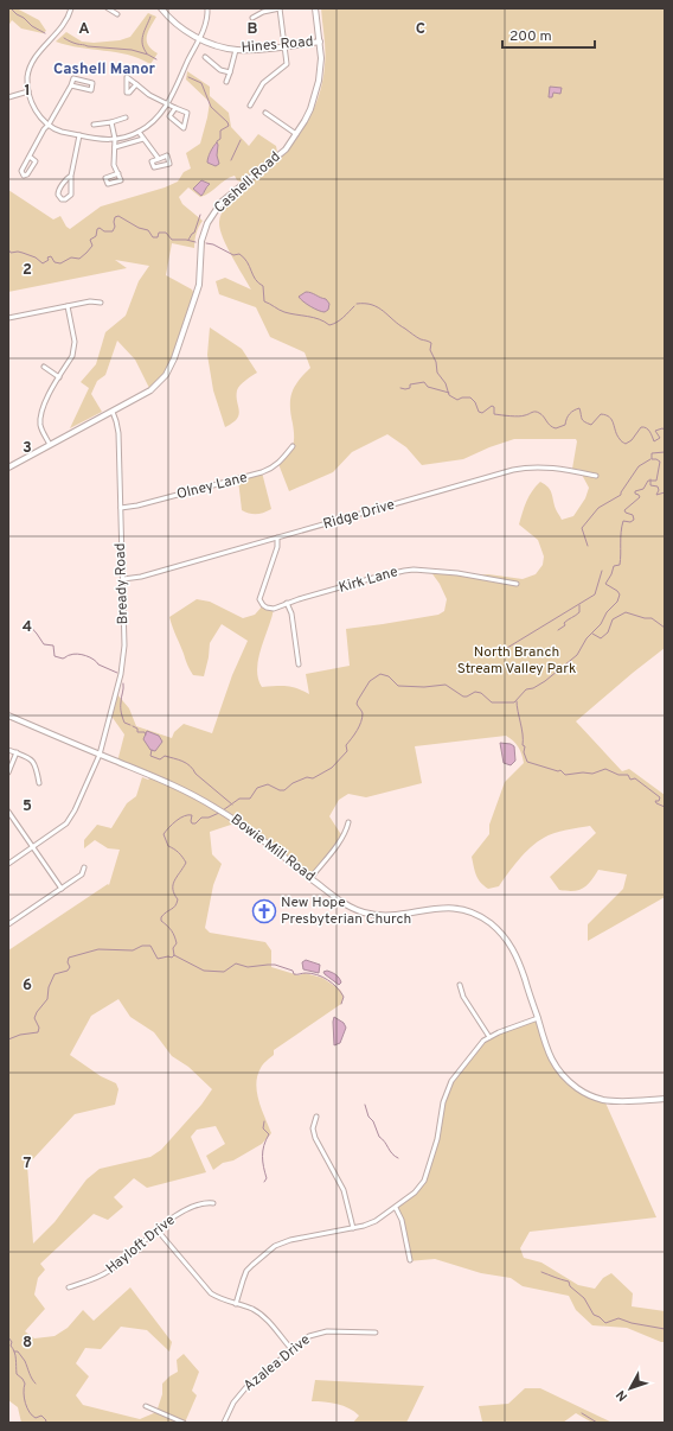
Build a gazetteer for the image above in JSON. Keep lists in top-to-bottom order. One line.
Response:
{"streets":{"street":["Hines Road","Cashell Road","Olney Lane","Ridge Drive","Kirk Lane","Bready Road","Bowie Mill Road","Hayloft Drive","Azalea Drive"]},"crossings":[["Hines Road","Cashell Road"],["Cashell Road","Bready Road"],["Olney Lane","Bready Road"],["Ridge Drive","Kirk Lane"],["Ridge Drive","Bready Road"],["Bready Road","Bowie Mill Road"]],"districts":["Cashell Manor"],"parks":["North Branch Stream Valley Park"],"places":{"church":["New Hope Presbyterian Church"]},"scale_bar":"200 m","north":"bottom left","grid":{"columns":["A","B","C"],"rows":["1","2","3","4","5","6","7","8"]}}
